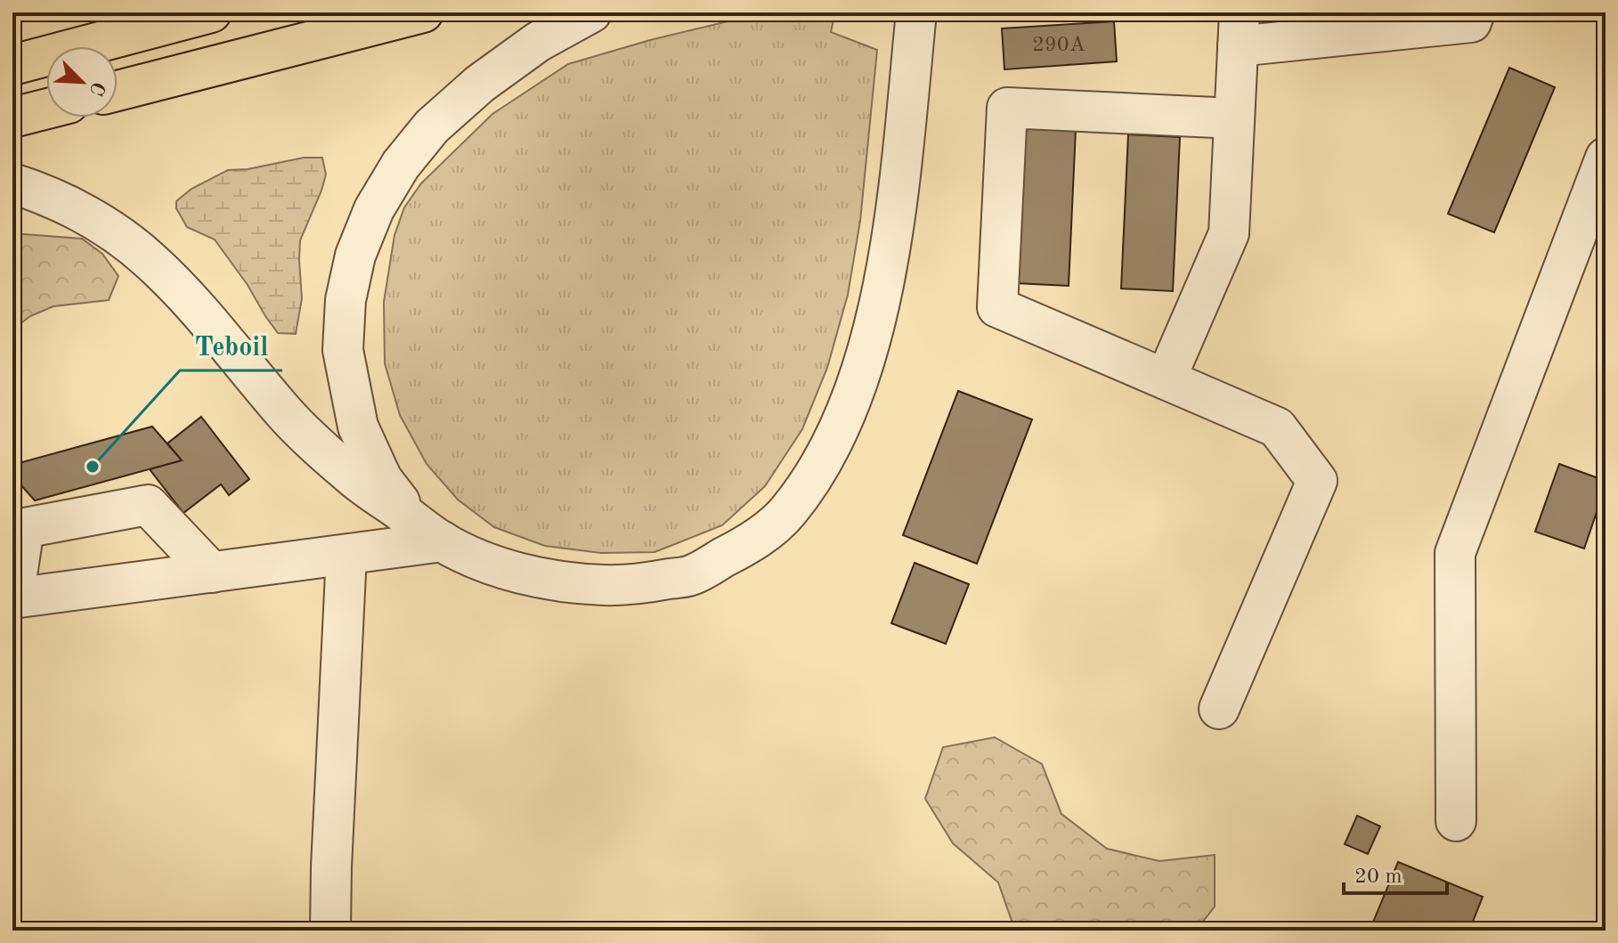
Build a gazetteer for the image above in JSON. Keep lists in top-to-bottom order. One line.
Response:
{"places":["Teboil"],"house_numbers":["290А"],"scale_bar":"20 m","north":"bottom right"}
